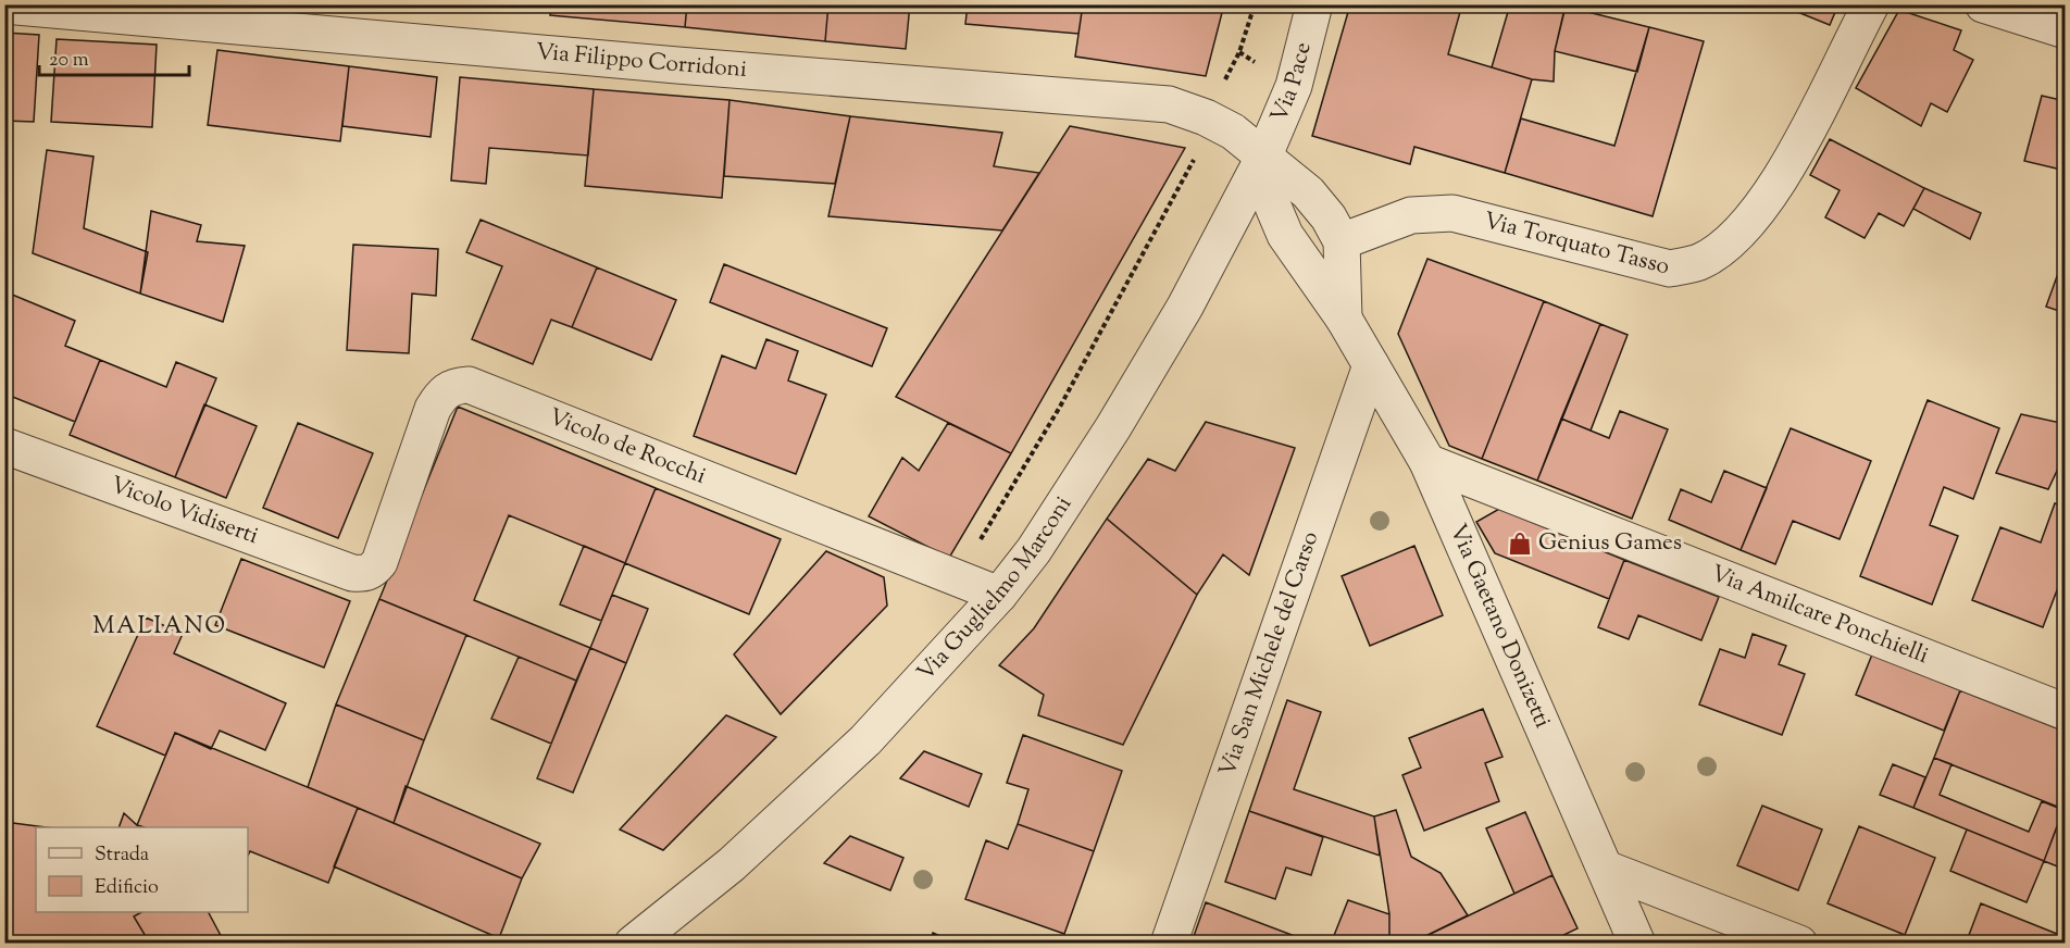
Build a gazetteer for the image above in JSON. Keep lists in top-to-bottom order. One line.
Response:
{"streets":{"street":["Via Filippo Corridoni","Via Pace","Via Torquato Tasso","Vicolo de Rocchi","Vicolo Vidiserti","Via Guglielmo Marconi","Via Amilcare Ponchielli","Via Gaetano Donizetti","Via San Michele del Carso"]},"crossings":[["Via Filippo Corridoni","Via Pace"],["Via Filippo Corridoni","Via Torquato Tasso"],["Via Filippo Corridoni","Via Guglielmo Marconi"],["Via Filippo Corridoni","Via Gaetano Donizetti"],["Via Pace","Via Guglielmo Marconi"],["Via Pace","Via Gaetano Donizetti"],["Vicolo de Rocchi","Vicolo Vidiserti"],["Vicolo de Rocchi","Via Guglielmo Marconi"],["Via Guglielmo Marconi","Via Gaetano Donizetti"],["Via Amilcare Ponchielli","Via Gaetano Donizetti"],["Via Gaetano Donizetti","Via San Michele del Carso"]],"districts":["MALIANO"],"places":{"shop":["Genius Games"]},"legend":["Strada","Edificio"],"scale_bar":"20 m"}
